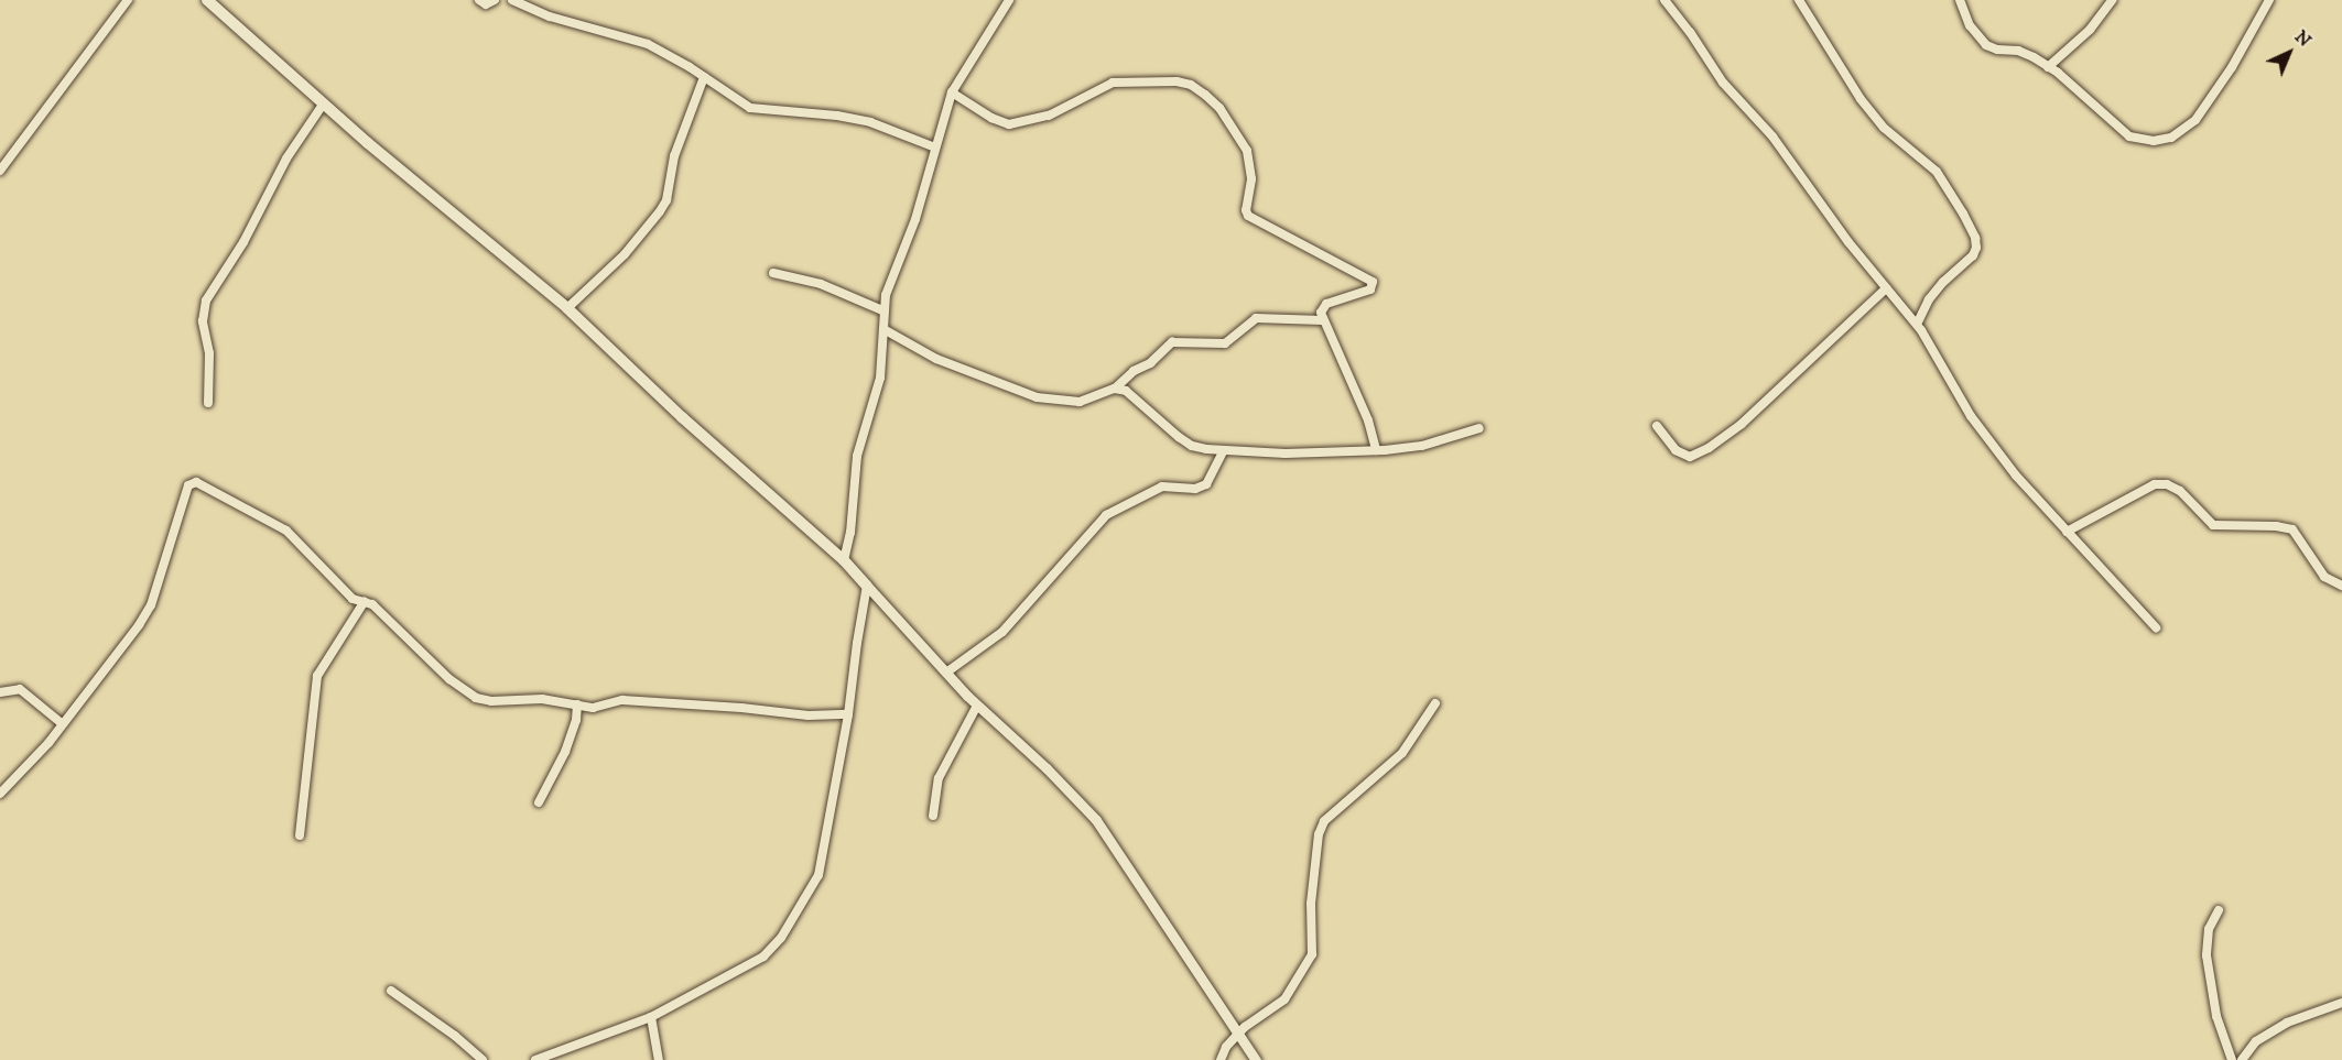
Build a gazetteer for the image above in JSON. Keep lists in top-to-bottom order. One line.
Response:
{"north":"top right"}
